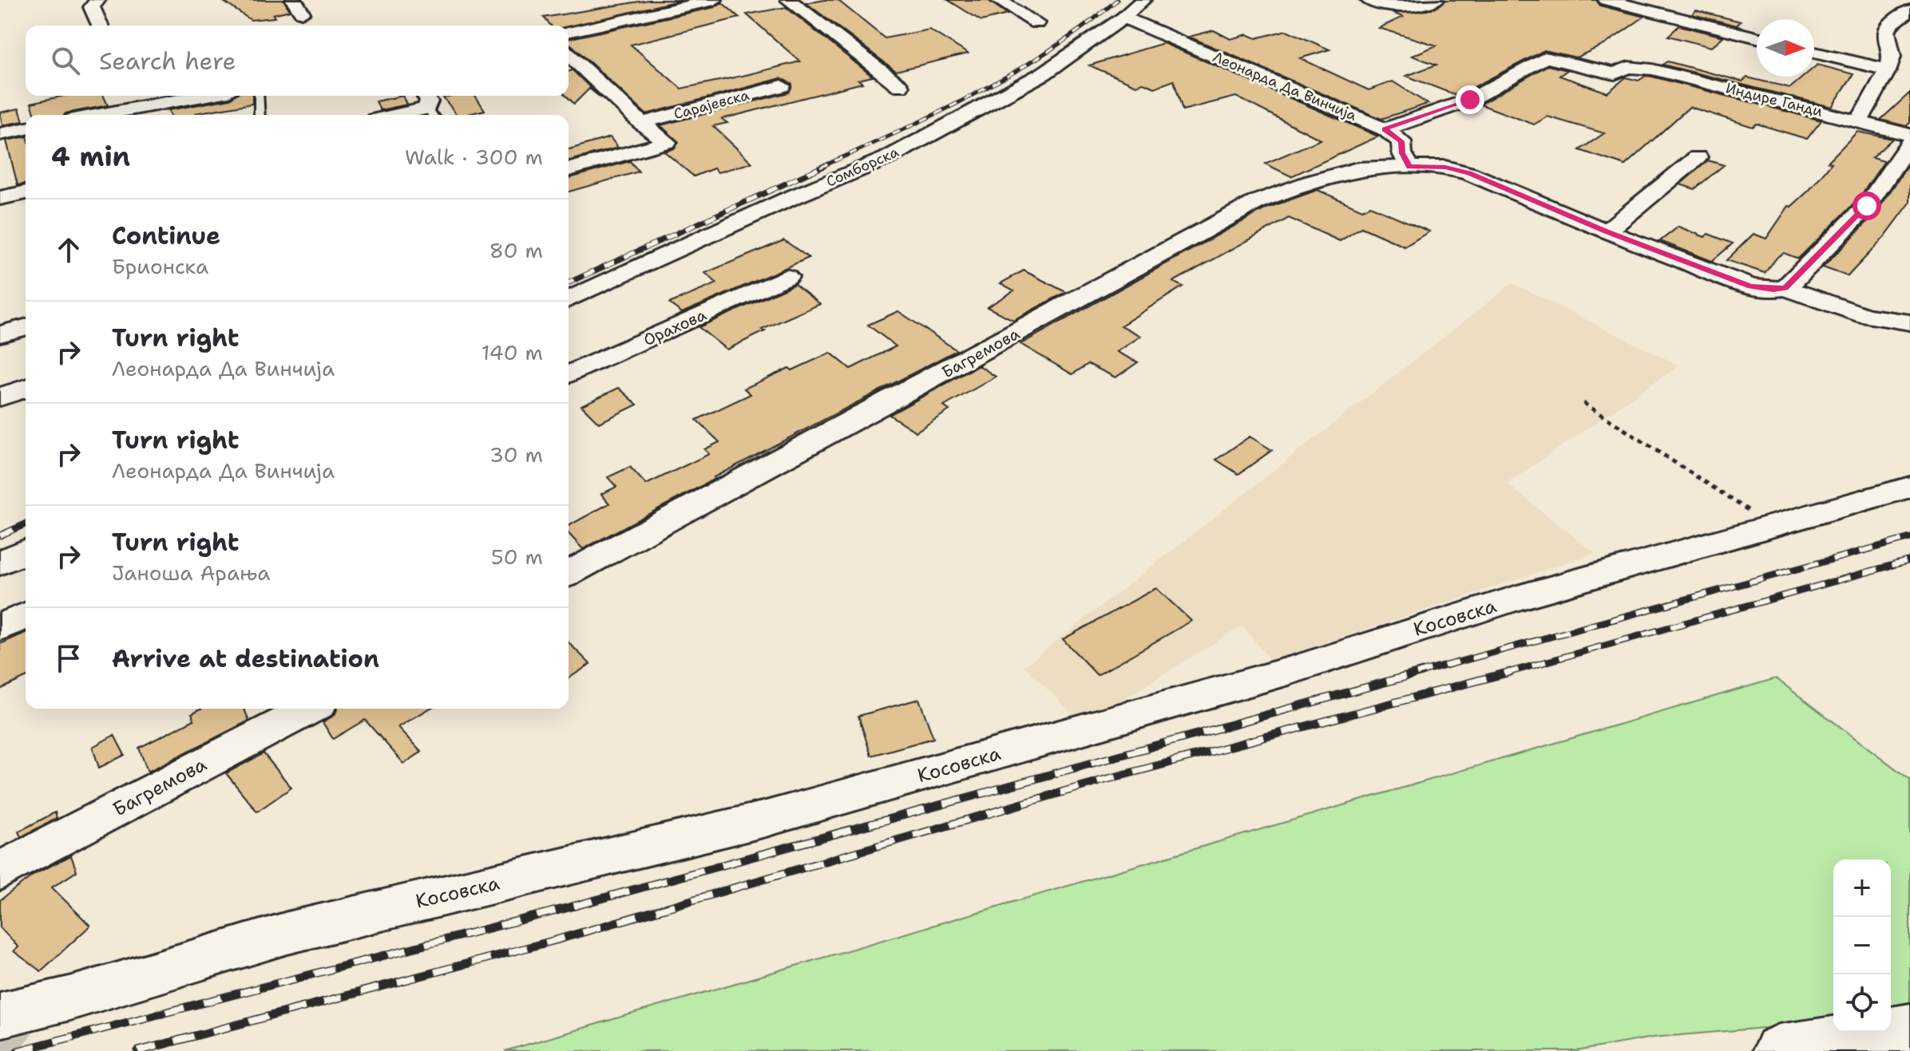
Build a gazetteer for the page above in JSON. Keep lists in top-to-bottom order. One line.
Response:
{"streets":{"street":["Леонарда Да Винчија","Индире Ганди","Сарајевска","Сомборска","Орахова","Багремова","Косовска"]},"crossings":[["Леонарда Да Винчија","Индире Ганди"],["Леонарда Да Винчија","Сомборска"],["Леонарда Да Винчија","Багремова"]],"north":"right","page":{"search":"Search here","heading":["4 min","Walk · 300 m"],"list":[["Continue","Брионска","80 m"],["Turn right","Леонарда Да Винчија","140 m"],["Turn right","Леонарда Да Винчија","30 m"],["Turn right","Јаноша Арања","50 m"],"Arrive at destination"],"map_buttons":["+","−"]}}
